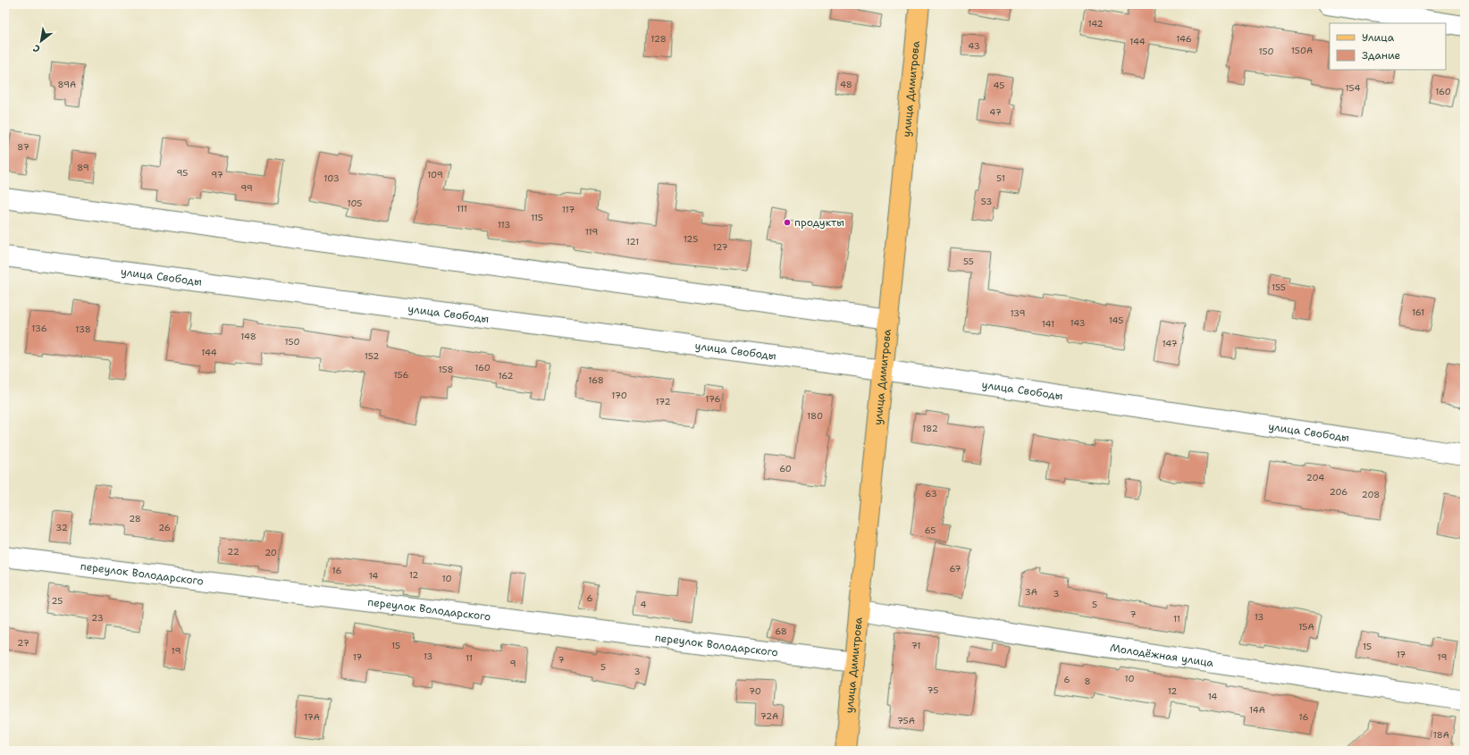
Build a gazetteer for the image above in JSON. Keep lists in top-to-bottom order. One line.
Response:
{"streets":{"main road":["улица Димитрова"],"street":["улица Свободы","переулок Володарского","Молодёжная улица"]},"crossings":[["улица Димитрова","улица Свободы"],["улица Димитрова","переулок Володарского"],["улица Димитрова","Молодёжная улица"]],"places":["продукты"],"house_numbers":["142","128","146","144","43","150А","150","89А","48","45","154","160","47","87","89","95","97","109","103","51","99","53","105","111","117","115","113","119","125","121","127","55","155","161","139","145","143","141","136","138","148","150","147","144","152","160","158","156","162","168","170","176","172","180","182","60","204","206","63","208","28","32","26","65","22","20","67","16","12","14","10","3А","3","6","25","4","5","7","13","23","11","15А","68","27","15","71","15","19","17","13","17","19","11","7","9","5","3","10","6","8","75","70","12","14","14А","72А","17А","16","75А","18А"],"legend":["Улица","Здание"],"north":"bottom left"}
